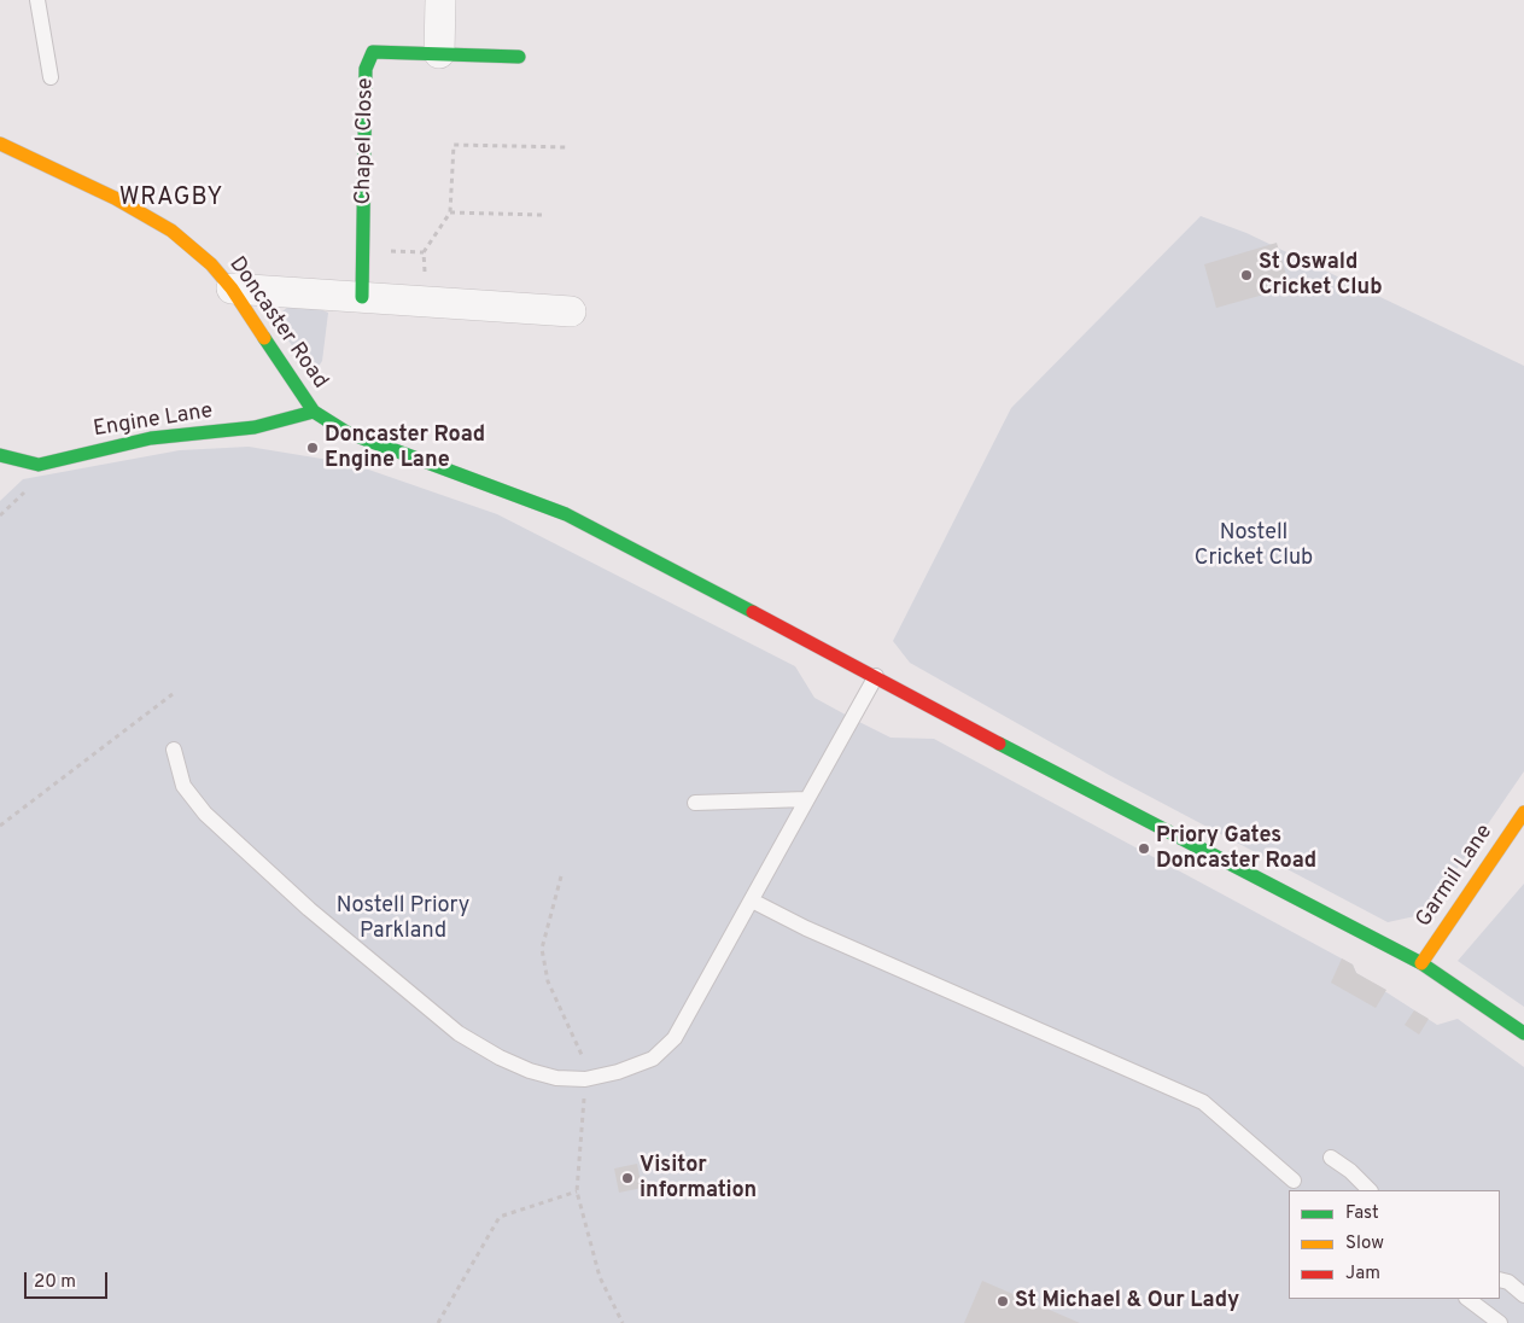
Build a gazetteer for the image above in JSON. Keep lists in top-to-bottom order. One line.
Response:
{"streets":{"main road":["Chapel Close","Doncaster Road","Engine Lane","Garmil Lane"]},"crossings":[["Doncaster Road","Engine Lane"],["Doncaster Road","Garmil Lane"]],"districts":["WRAGBY"],"parks":["Nostell Cricket Club","Nostell Priory Parkland"],"places":["St Oswald Cricket Club","Doncaster Road Engine Lane","Priory Gates Doncaster Road","Visitor information","St Michael & Our Lady"],"legend":["Fast","Slow","Jam"],"scale_bar":"20 m"}
